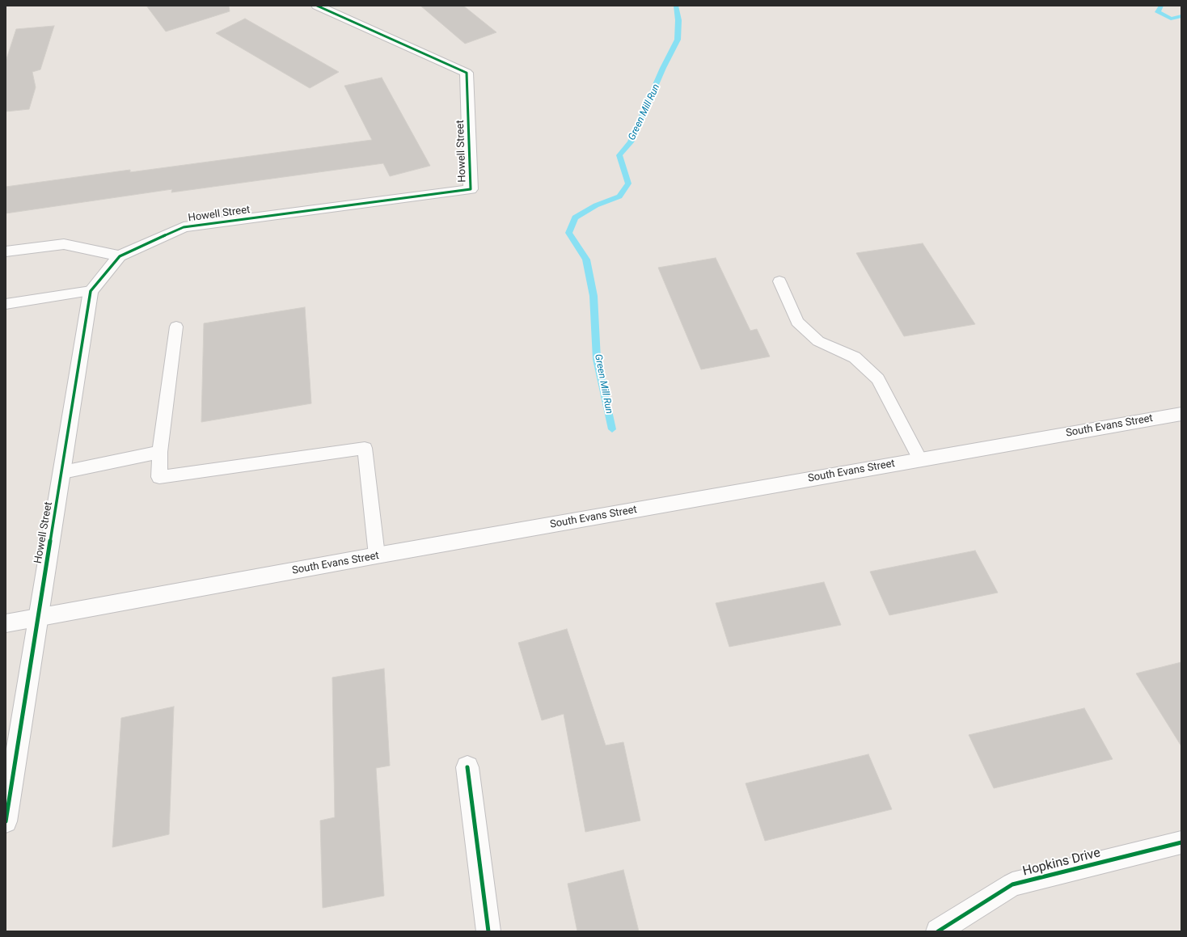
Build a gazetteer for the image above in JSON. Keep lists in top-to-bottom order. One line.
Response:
{"streets":{"street":["Howell Street","South Evans Street","Hopkins Drive"]},"crossings":[["Howell Street","South Evans Street"]],"water":["Green Mill Run"]}
